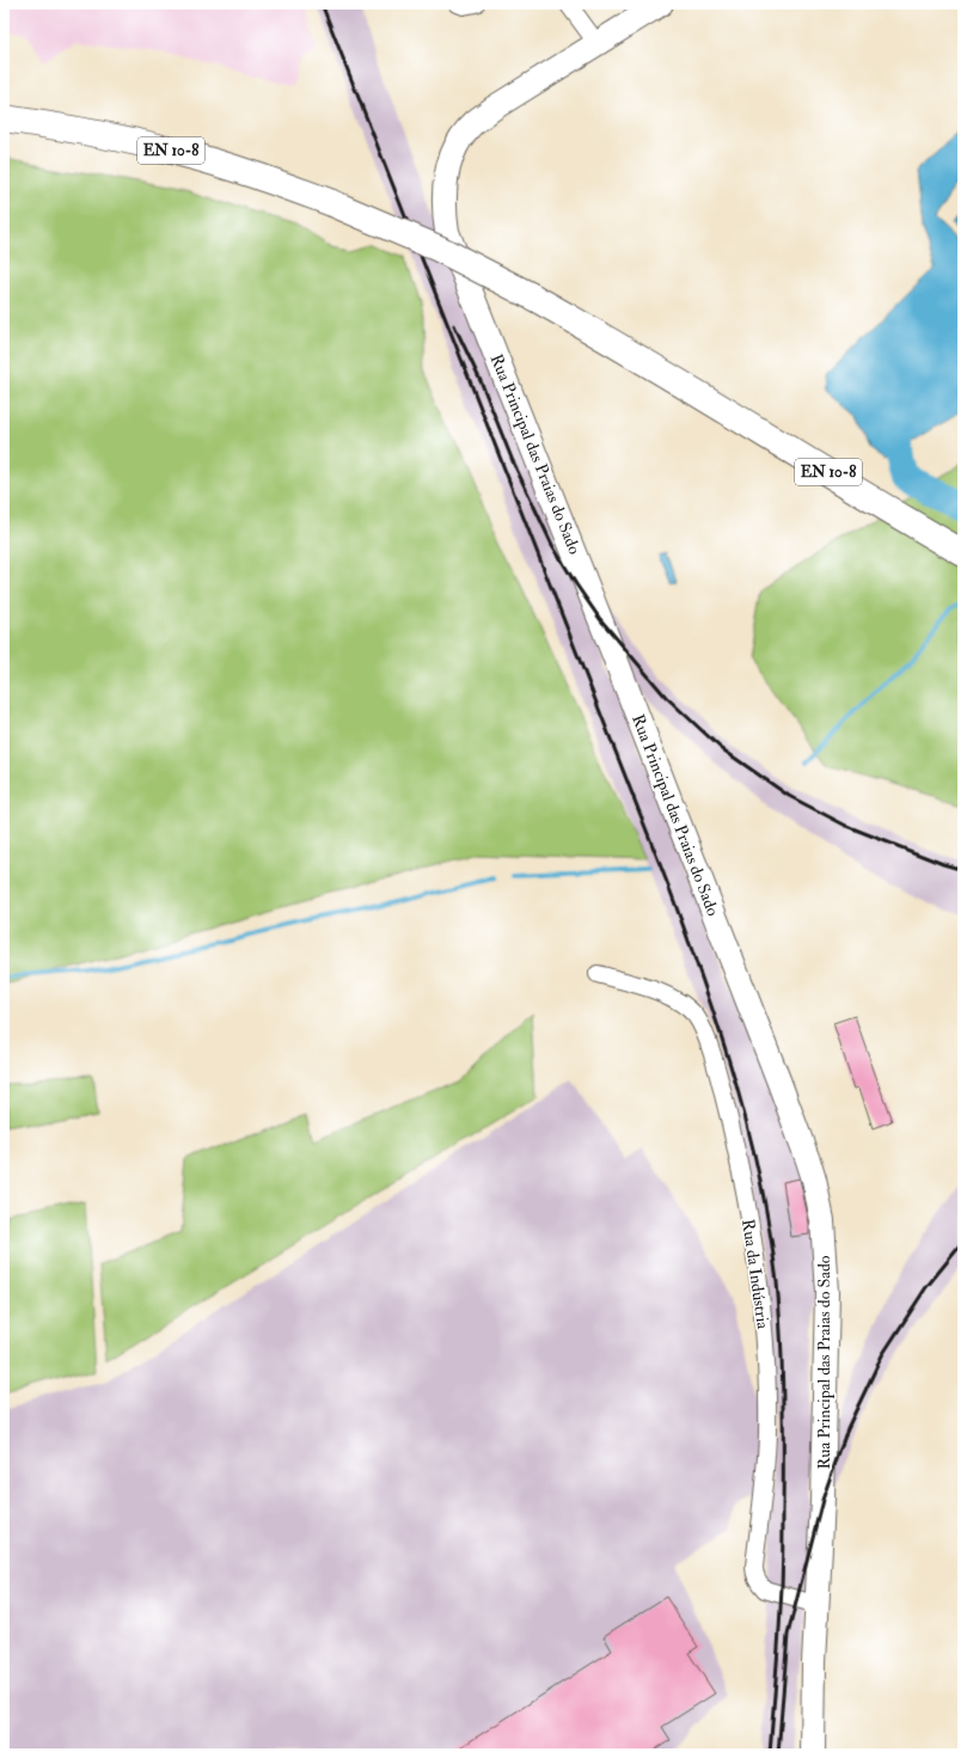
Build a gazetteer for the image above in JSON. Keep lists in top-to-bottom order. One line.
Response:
{"streets":{"main road":["EN 10-8"],"street":["Rua Principal das Praias do Sado","Rua da Indústria"]},"crossings":[["Rua Principal das Praias do Sado","Rua da Indústria"]]}
